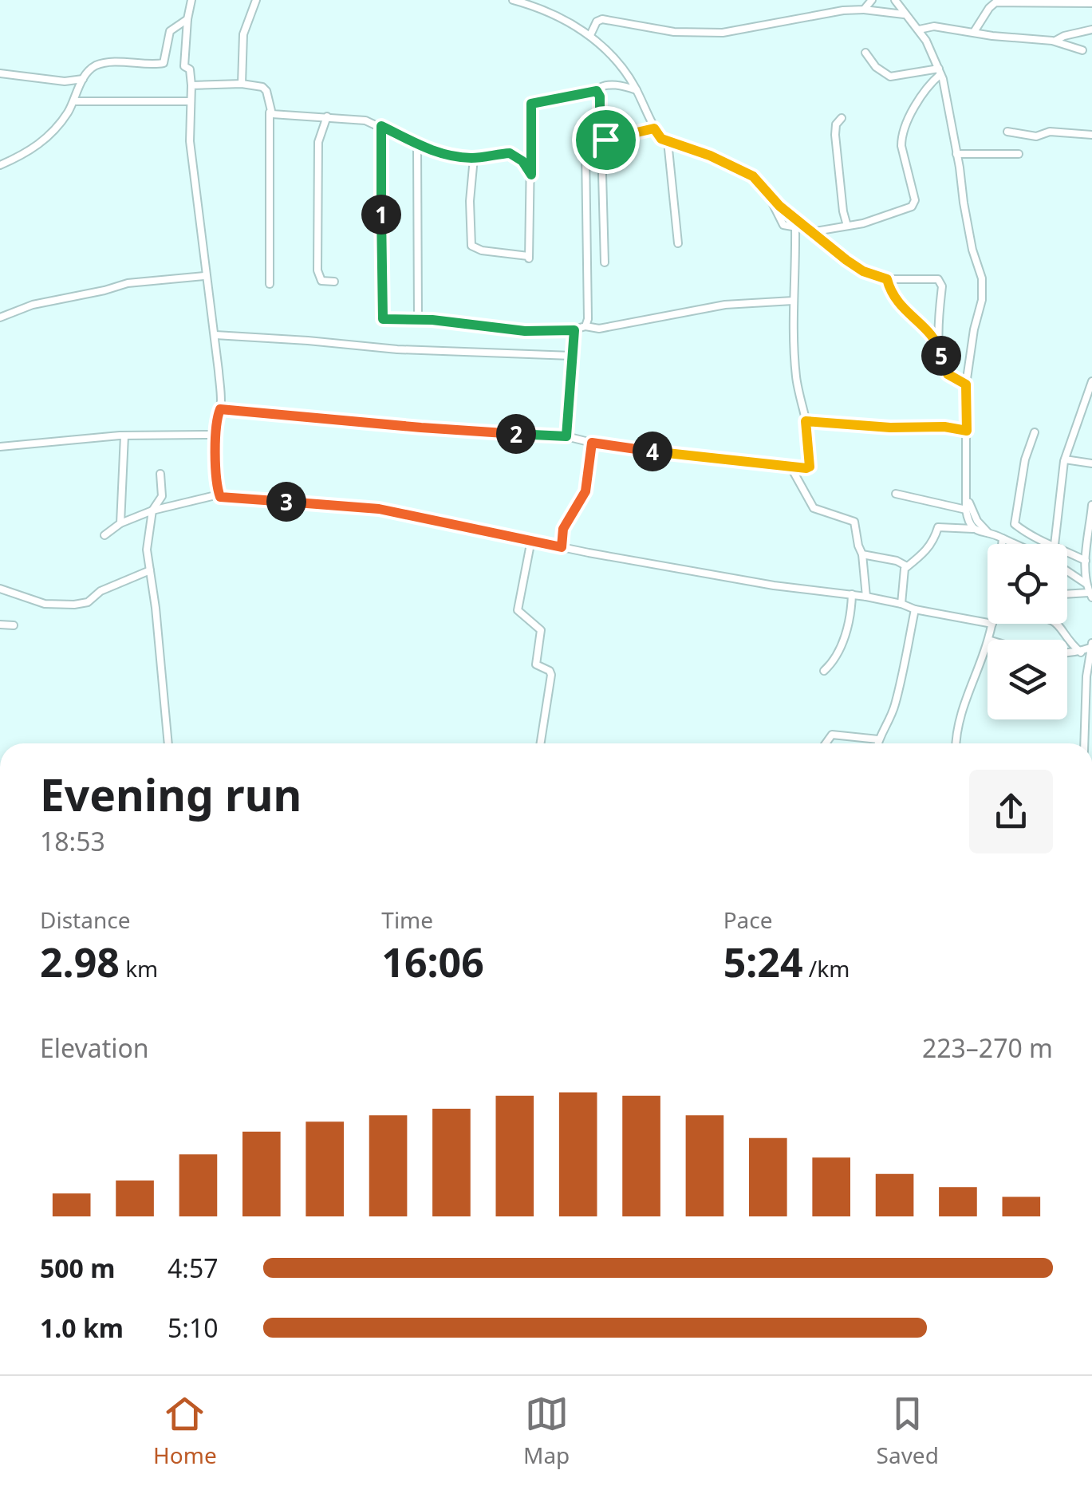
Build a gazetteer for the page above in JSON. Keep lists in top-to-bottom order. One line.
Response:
{"page":{"pins":["1","5","2","4","3"],"heading":["Evening run","18:53"],"stats":[["Distance","2.98 km"],["Time","16:06"],["Pace","5:24 /km"]],"chart":["Elevation","223–270 m"],"list":[{"name":"500 m","note":"4:57"},{"name":"1.0 km","note":"5:10"}],"tabs":["Home","Map","Saved"]}}
